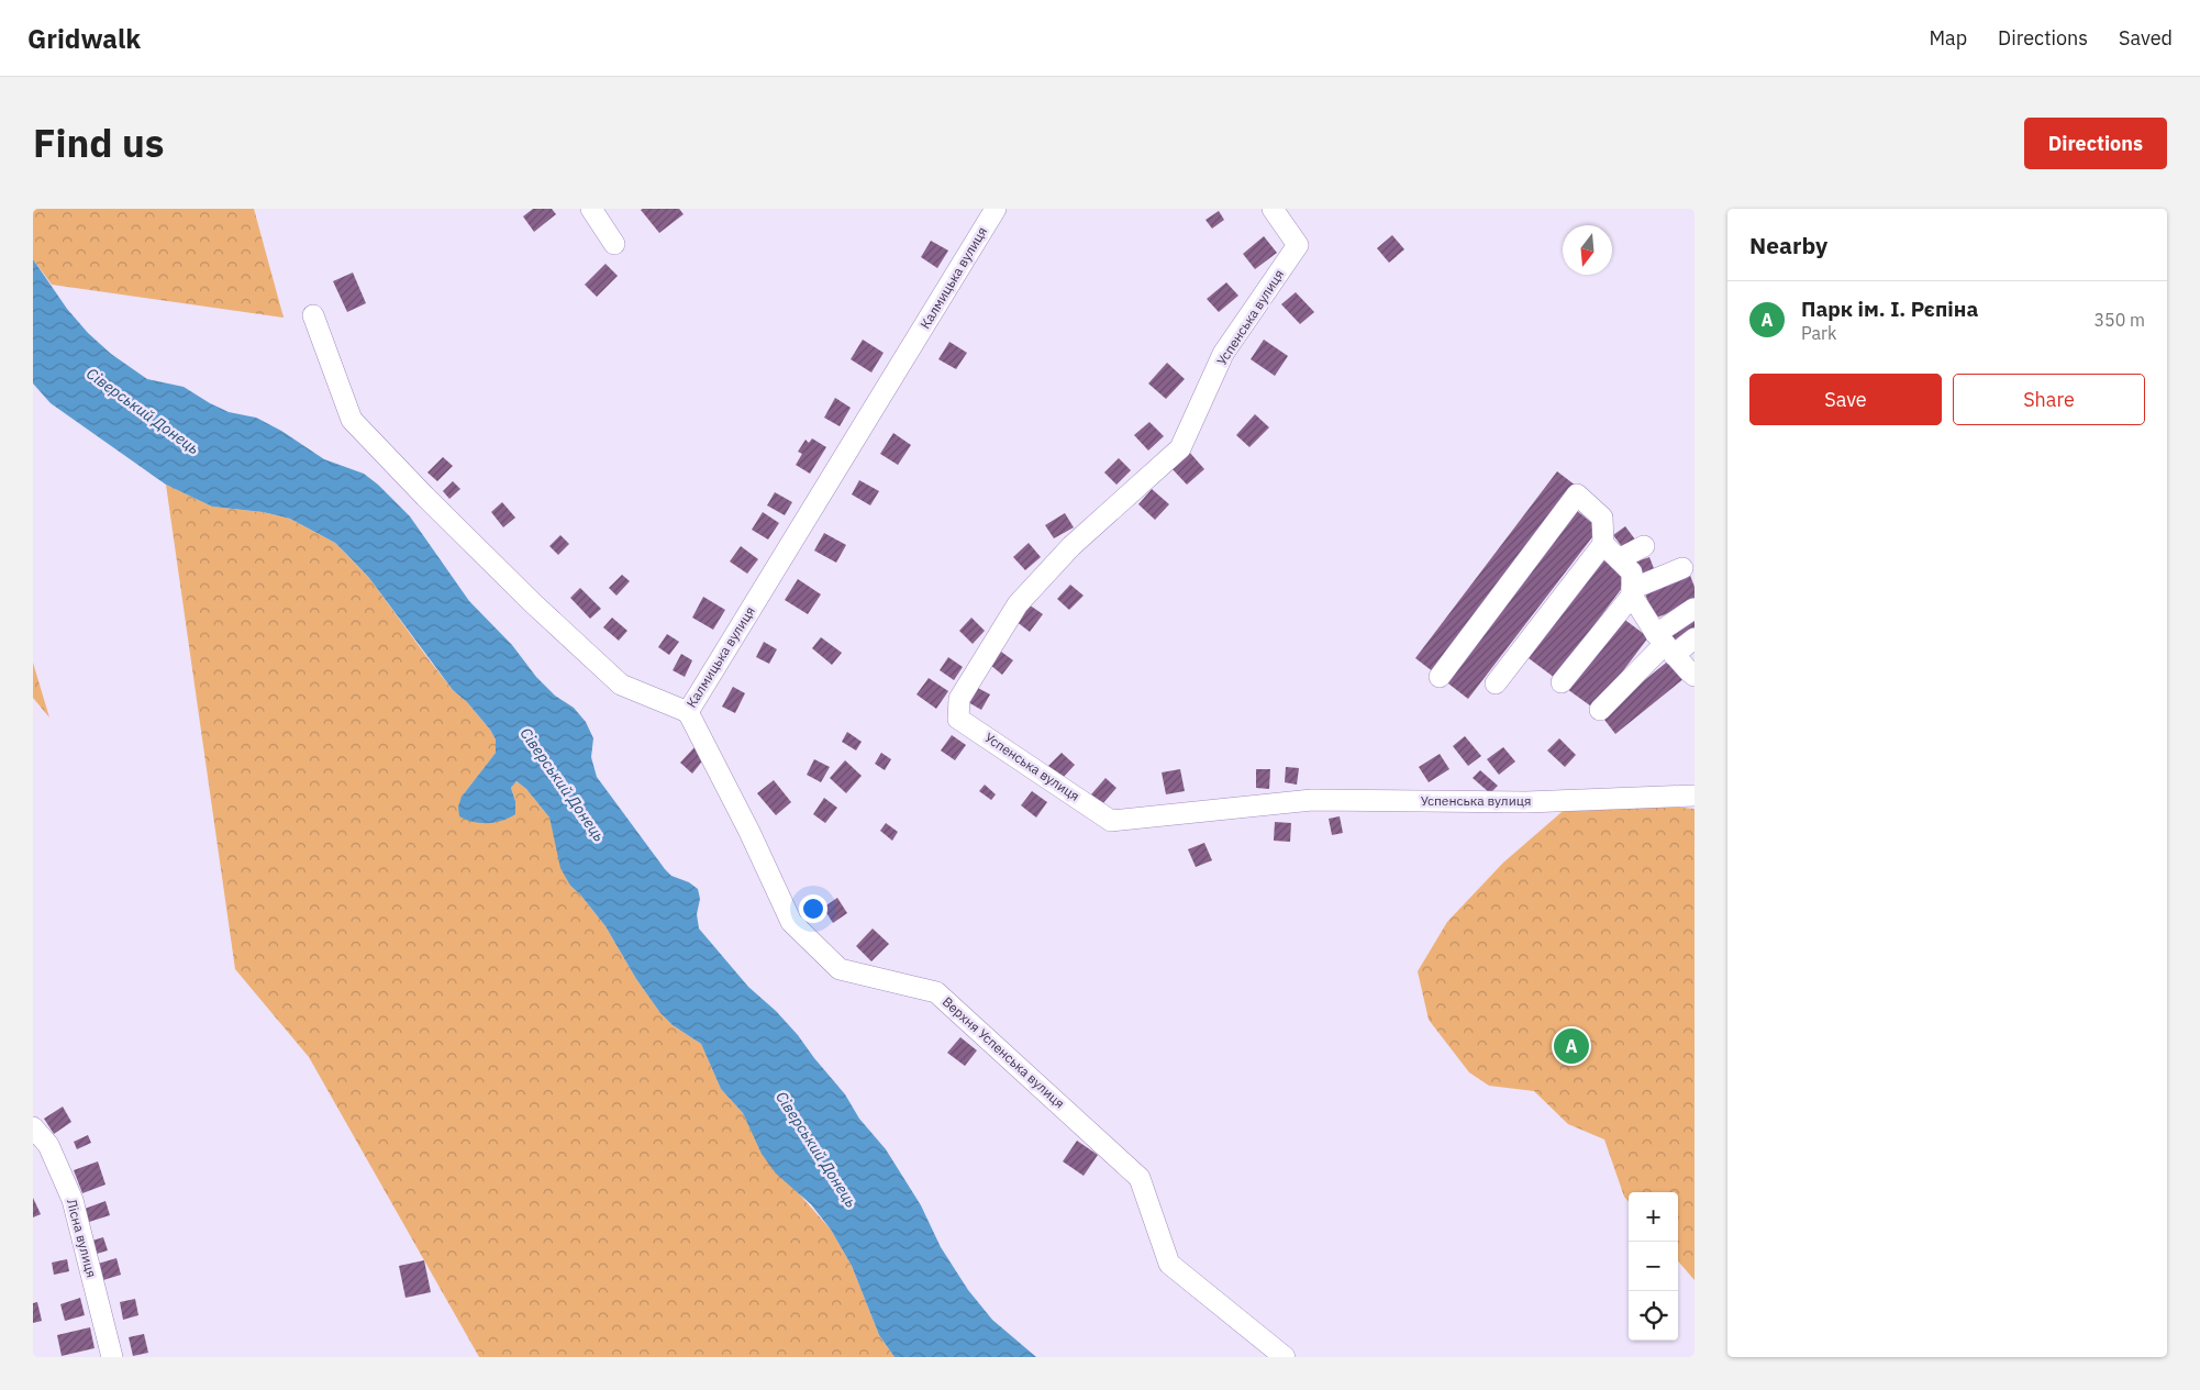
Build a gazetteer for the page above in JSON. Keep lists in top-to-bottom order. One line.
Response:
{"streets":{"street":["Калмицька вулиця","Успенська вулиця","Верхня Успенська вулиця","Лісна вулиця"]},"crossings":[["Калмицька вулиця","Верхня Успенська вулиця"]],"water":["Сіверський Донець"],"north":"bottom","page":{"header":"Gridwalk","nav":["Map","Directions","Saved"],"title":"Find us","buttons":["Directions",["Save","Share"]],"heading":"Nearby","list":[{"mark":"A","name":"Парк ім. І. Рєпіна","note":"Park","value":"350 m"}],"pins":"A","map_buttons":["+","−"]}}
